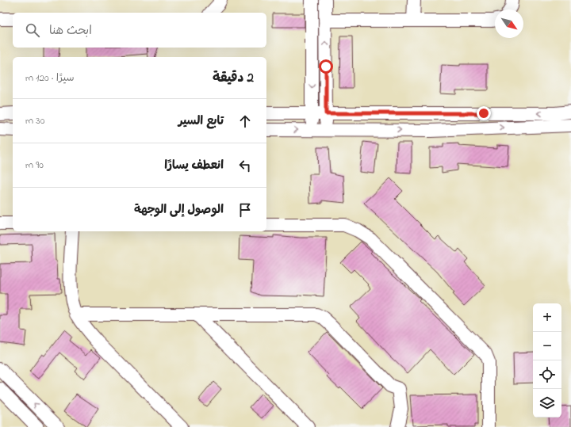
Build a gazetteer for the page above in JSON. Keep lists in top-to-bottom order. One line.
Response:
{"north":"bottom right","page":{"search":"ابحث هنا","heading":["2 دقيقة","سيرًا · 120 m"],"list":[["تابع السير","30 m"],["انعطف يسارًا","90 m"],"الوصول إلى الوجهة"],"map_buttons":["+","−"]}}
